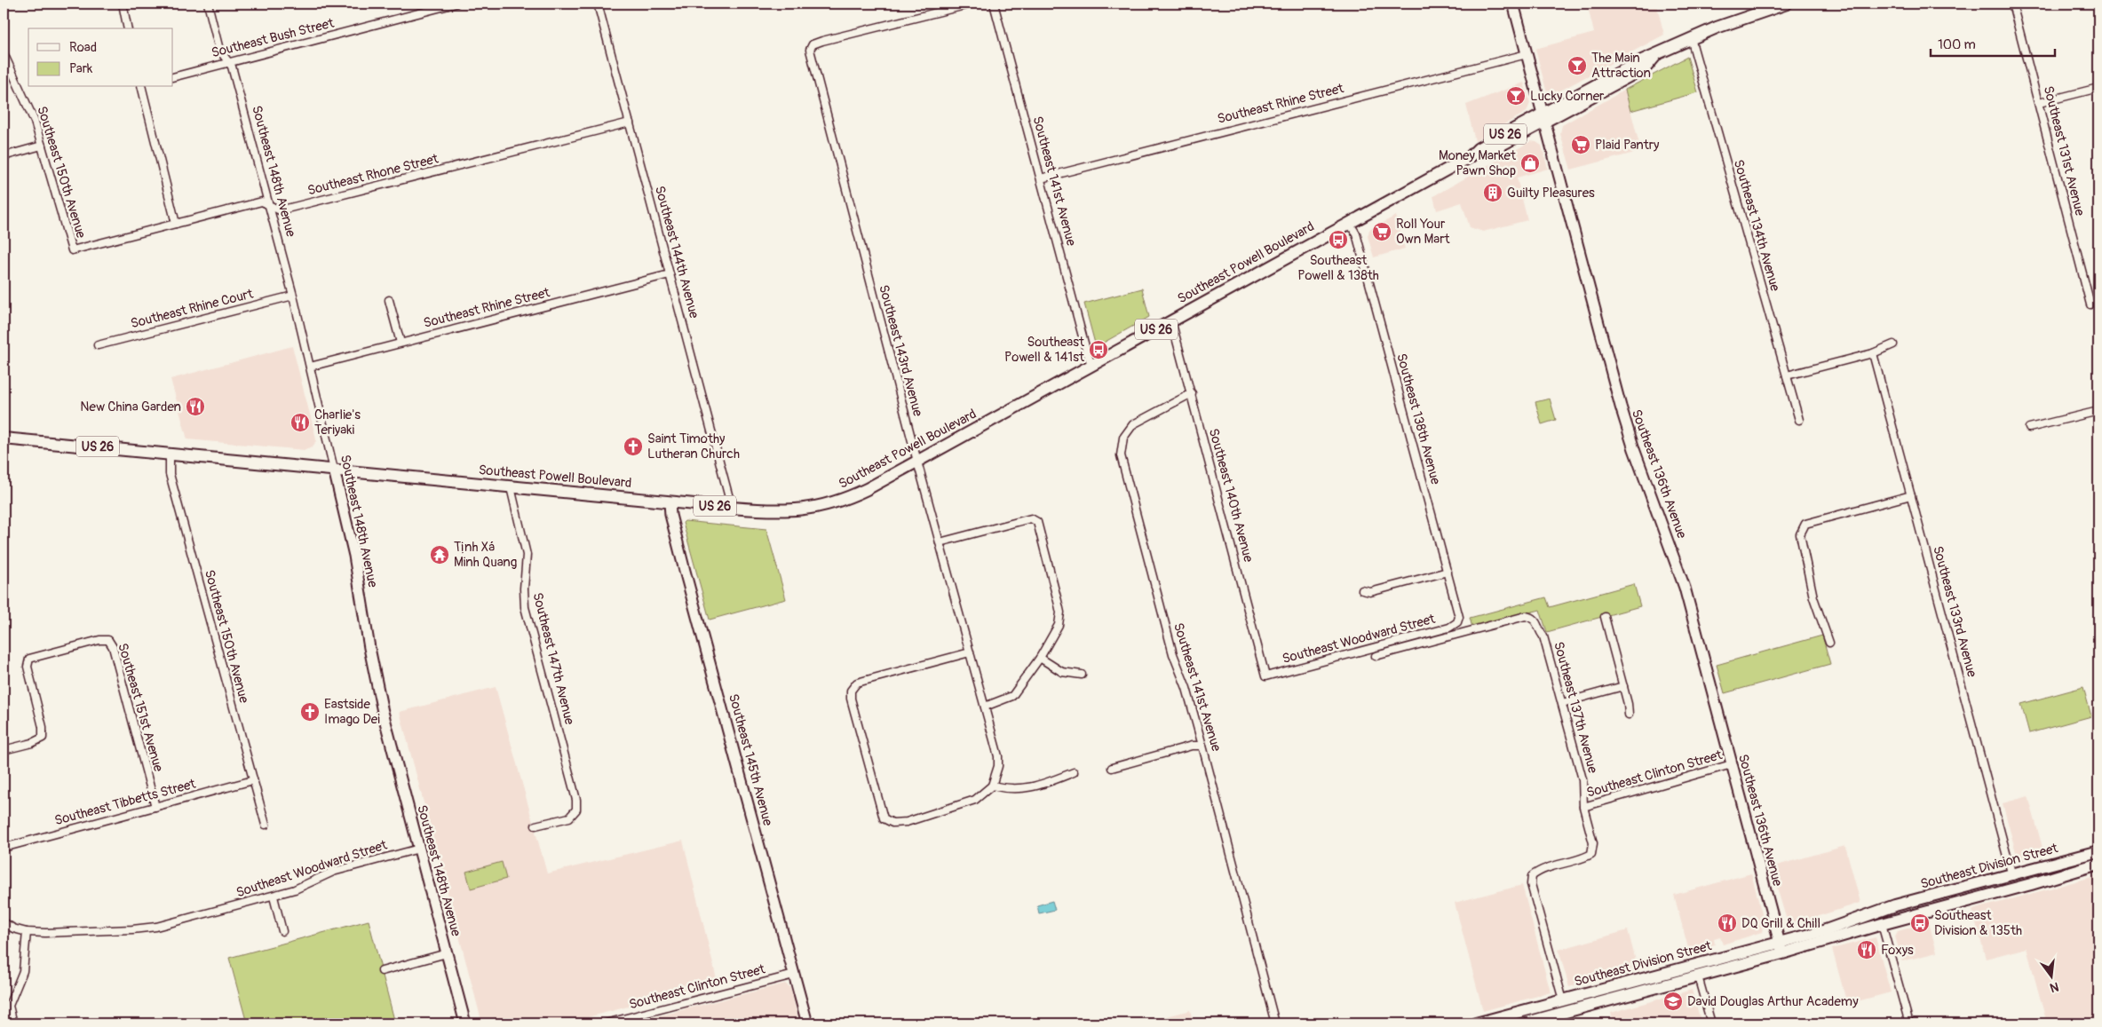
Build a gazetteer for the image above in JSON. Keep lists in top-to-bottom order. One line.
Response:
{"streets":{"main road":["US 26","Southeast Powell Boulevard","Southeast Division Street"],"street":["Southeast Bush Street","Southeast Rhine Street","Southeast 131st Avenue","Southeast 148th Avenue","Southeast 150th Avenue","Southeast Rhone Street","Southeast 141st Avenue","Southeast 134th Avenue","Southeast 144th Avenue","Southeast Rhine Court","Southeast 143rd Avenue","Southeast 138th Avenue","Southeast 136th Avenue","Southeast 140th Avenue","Southeast 133rd Avenue","Southeast Woodward Street","Southeast 147th Avenue","Southeast 151st Avenue","Southeast 137th Avenue","Southeast 145th Avenue","Southeast Clinton Street","Southeast Tibbetts Street"]},"crossings":[["Southeast Bush Street","Southeast 148th Avenue"],["Southeast Rhine Street","Southeast 148th Avenue"],["Southeast Rhine Street","Southeast 141st Avenue"],["Southeast Rhine Street","Southeast 144th Avenue"],["Southeast Rhine Street","Southeast 136th Avenue"],["Southeast 148th Avenue","Southeast Rhone Street"],["Southeast 148th Avenue","Southeast Powell Boulevard"],["Southeast 148th Avenue","Southeast Rhine Court"],["Southeast 148th Avenue","Southeast Woodward Street"],["Southeast 150th Avenue","Southeast Rhone Street"],["Southeast 150th Avenue","Southeast Powell Boulevard"],["Southeast 150th Avenue","Southeast Tibbetts Street"],["Southeast Rhone Street","Southeast 144th Avenue"],["Southeast 141st Avenue","Southeast Powell Boulevard"],["Southeast 141st Avenue","Southeast 140th Avenue"],["Southeast 134th Avenue","Southeast Powell Boulevard"],["Southeast 144th Avenue","Southeast Powell Boulevard"],["Southeast Powell Boulevard","Southeast 143rd Avenue"],["Southeast Powell Boulevard","Southeast 138th Avenue"],["Southeast Powell Boulevard","Southeast 136th Avenue"],["Southeast Powell Boulevard","Southeast 140th Avenue"],["Southeast Powell Boulevard","Southeast 147th Avenue"],["Southeast Powell Boulevard","Southeast 145th Avenue"],["Southeast 138th Avenue","Southeast Woodward Street"],["Southeast 136th Avenue","Southeast Clinton Street"],["Southeast 136th Avenue","Southeast Division Street"],["Southeast 140th Avenue","Southeast Woodward Street"],["Southeast 133rd Avenue","Southeast Division Street"],["Southeast Woodward Street","Southeast 137th Avenue"],["Southeast 151st Avenue","Southeast Tibbetts Street"],["Southeast 137th Avenue","Southeast Clinton Street"],["Southeast 137th Avenue","Southeast Division Street"],["Southeast 145th Avenue","Southeast Clinton Street"]],"places":{"bar":["The Main Attraction","Lucky Corner"],"supermarket":["Plaid Pantry","Roll Your Own Mart"],"shop":["Money Market Pawn Shop"],"building":["Guilty Pleasures"],"bus stop":["Southeast Powell & 138th","Southeast Powell & 141st","Southeast Division & 135th"],"restaurant":["New China Garden","Charlie's Teriyaki","DQ Grill & Chill","Foxys"],"church":["Saint Timothy Lutheran Church","Eastside Imago Dei"],"temple":["Tịnh Xá Minh Quang"],"school or university":["David Douglas Arthur Academy"]},"legend":["Road","Park"],"scale_bar":"100 m","north":"bottom"}
